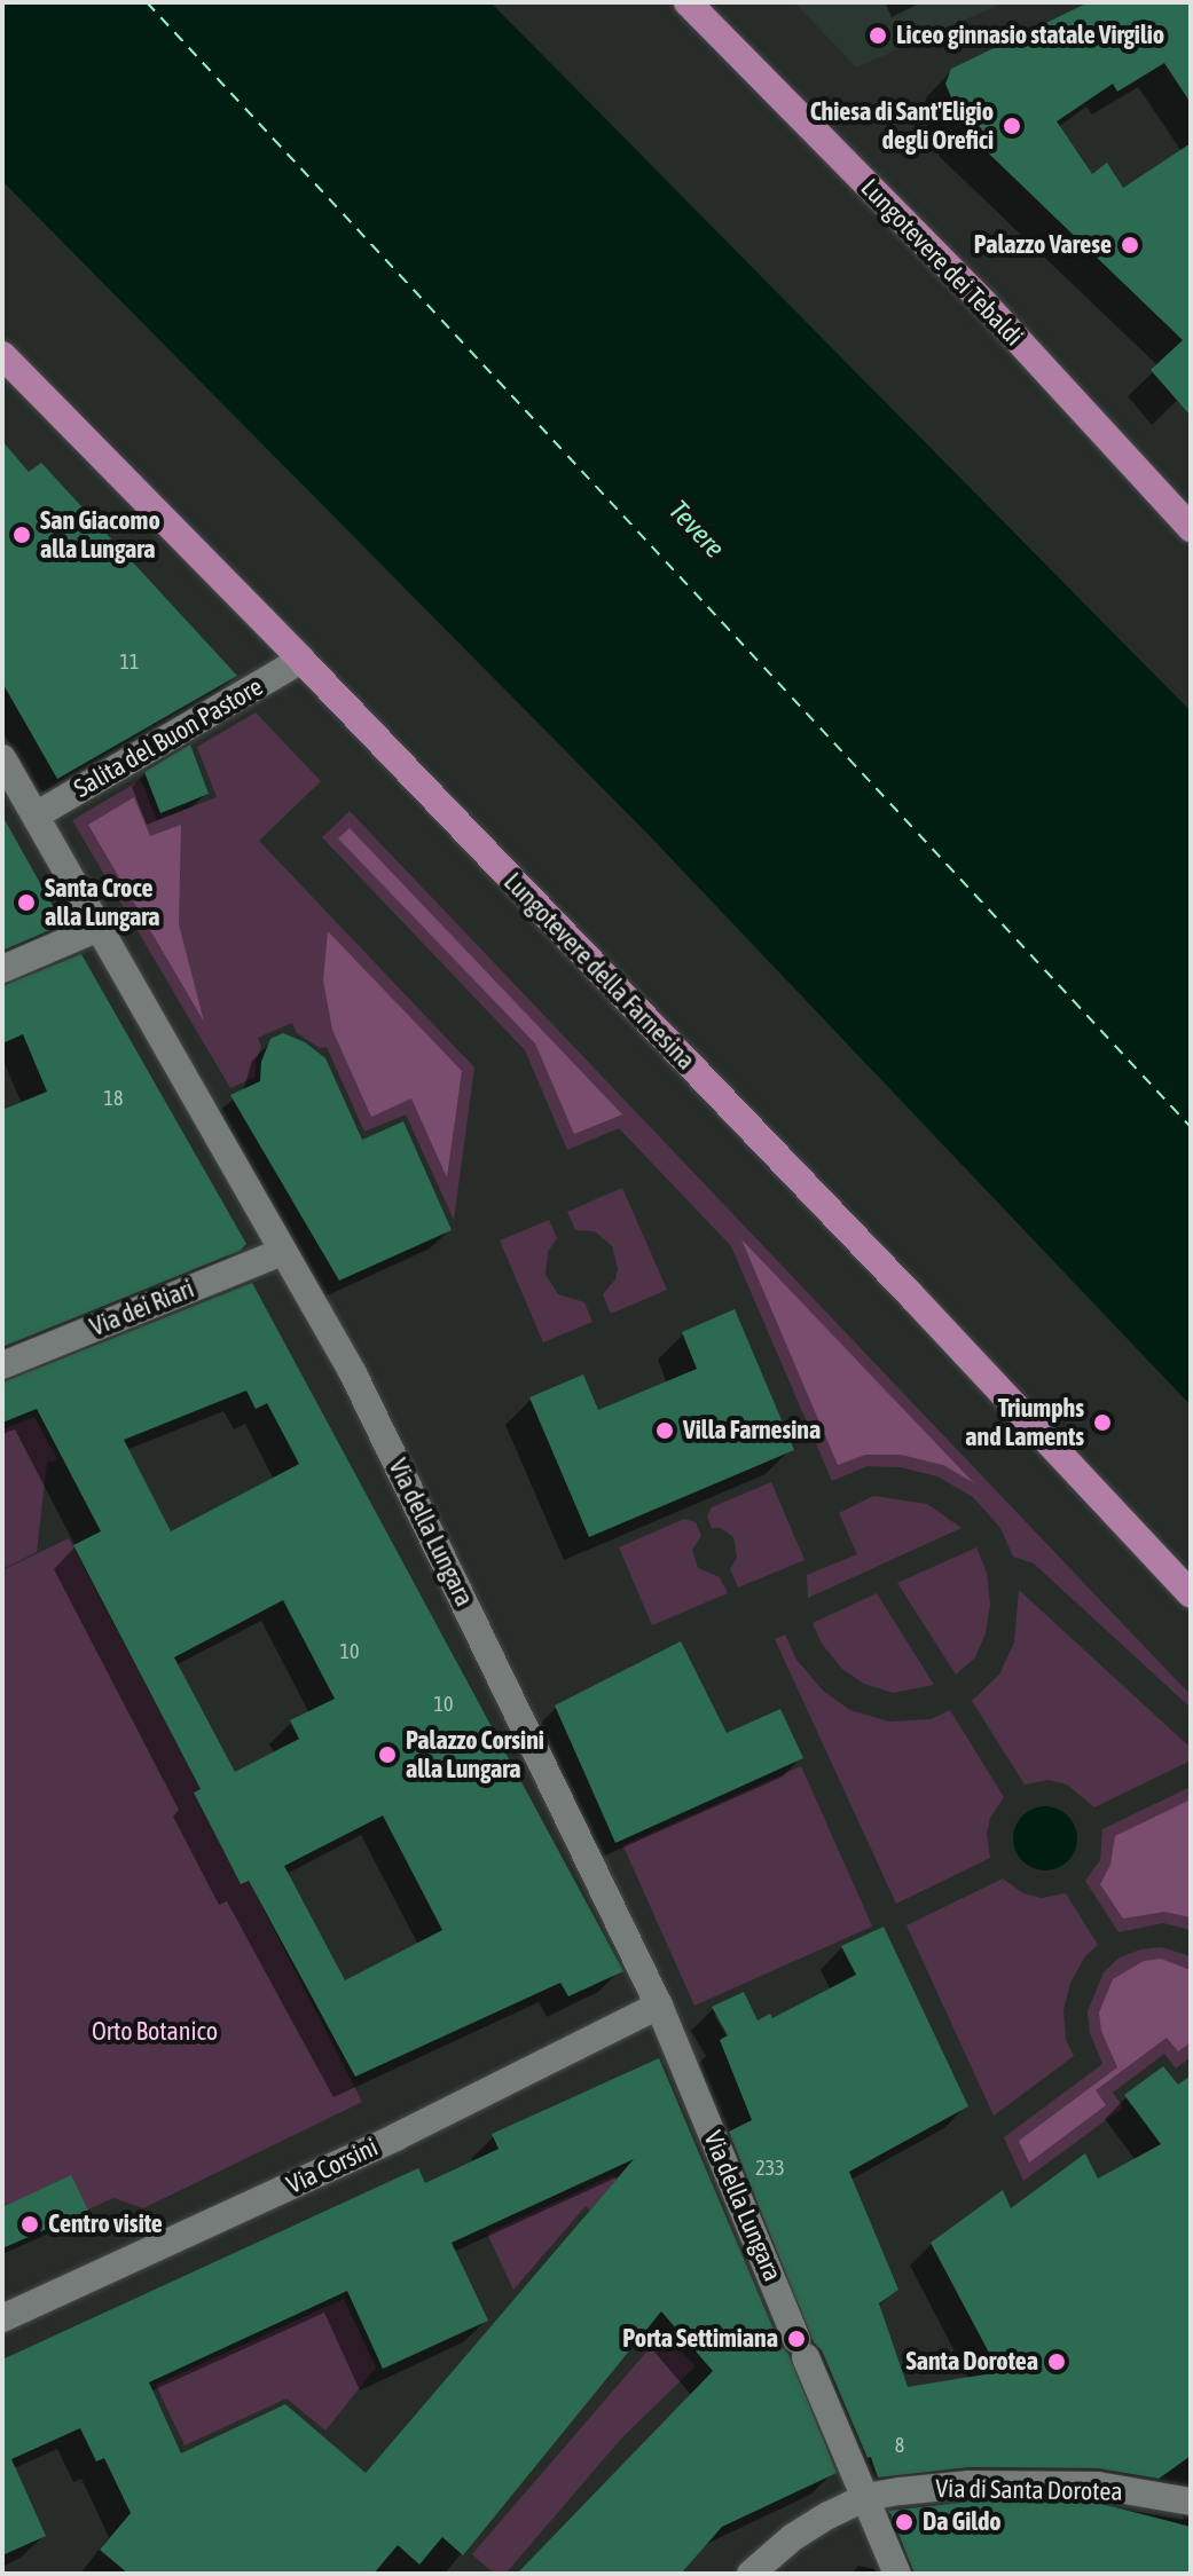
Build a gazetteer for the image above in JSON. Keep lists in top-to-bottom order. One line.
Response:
{"streets":{"main road":["Lungotevere dei Tebaldi","Lungotevere della Farnesina"],"street":["Salita del Buon Pastore","Via dei Riari","Via della Lungara","Via Corsini","Via di Santa Dorotea"]},"crossings":[["Salita del Buon Pastore","Lungotevere della Farnesina"],["Salita del Buon Pastore","Via della Lungara"],["Via dei Riari","Via della Lungara"],["Via della Lungara","Via Corsini"],["Via della Lungara","Via di Santa Dorotea"]],"water":["Tevere"],"parks":["Orto Botanico"],"places":["Liceo ginnasio statale Virgilio","Chiesa di Sant'Eligio degli Orefici","Palazzo Varese","San Giacomo alla Lungara","Santa Croce alla Lungara","Triumphs and Laments","Villa Farnesina","Palazzo Corsini alla Lungara","Centro visite","Porta Settimiana","Santa Dorotea","Da Gildo"],"house_numbers":["11","18","10","10","233","8"]}
